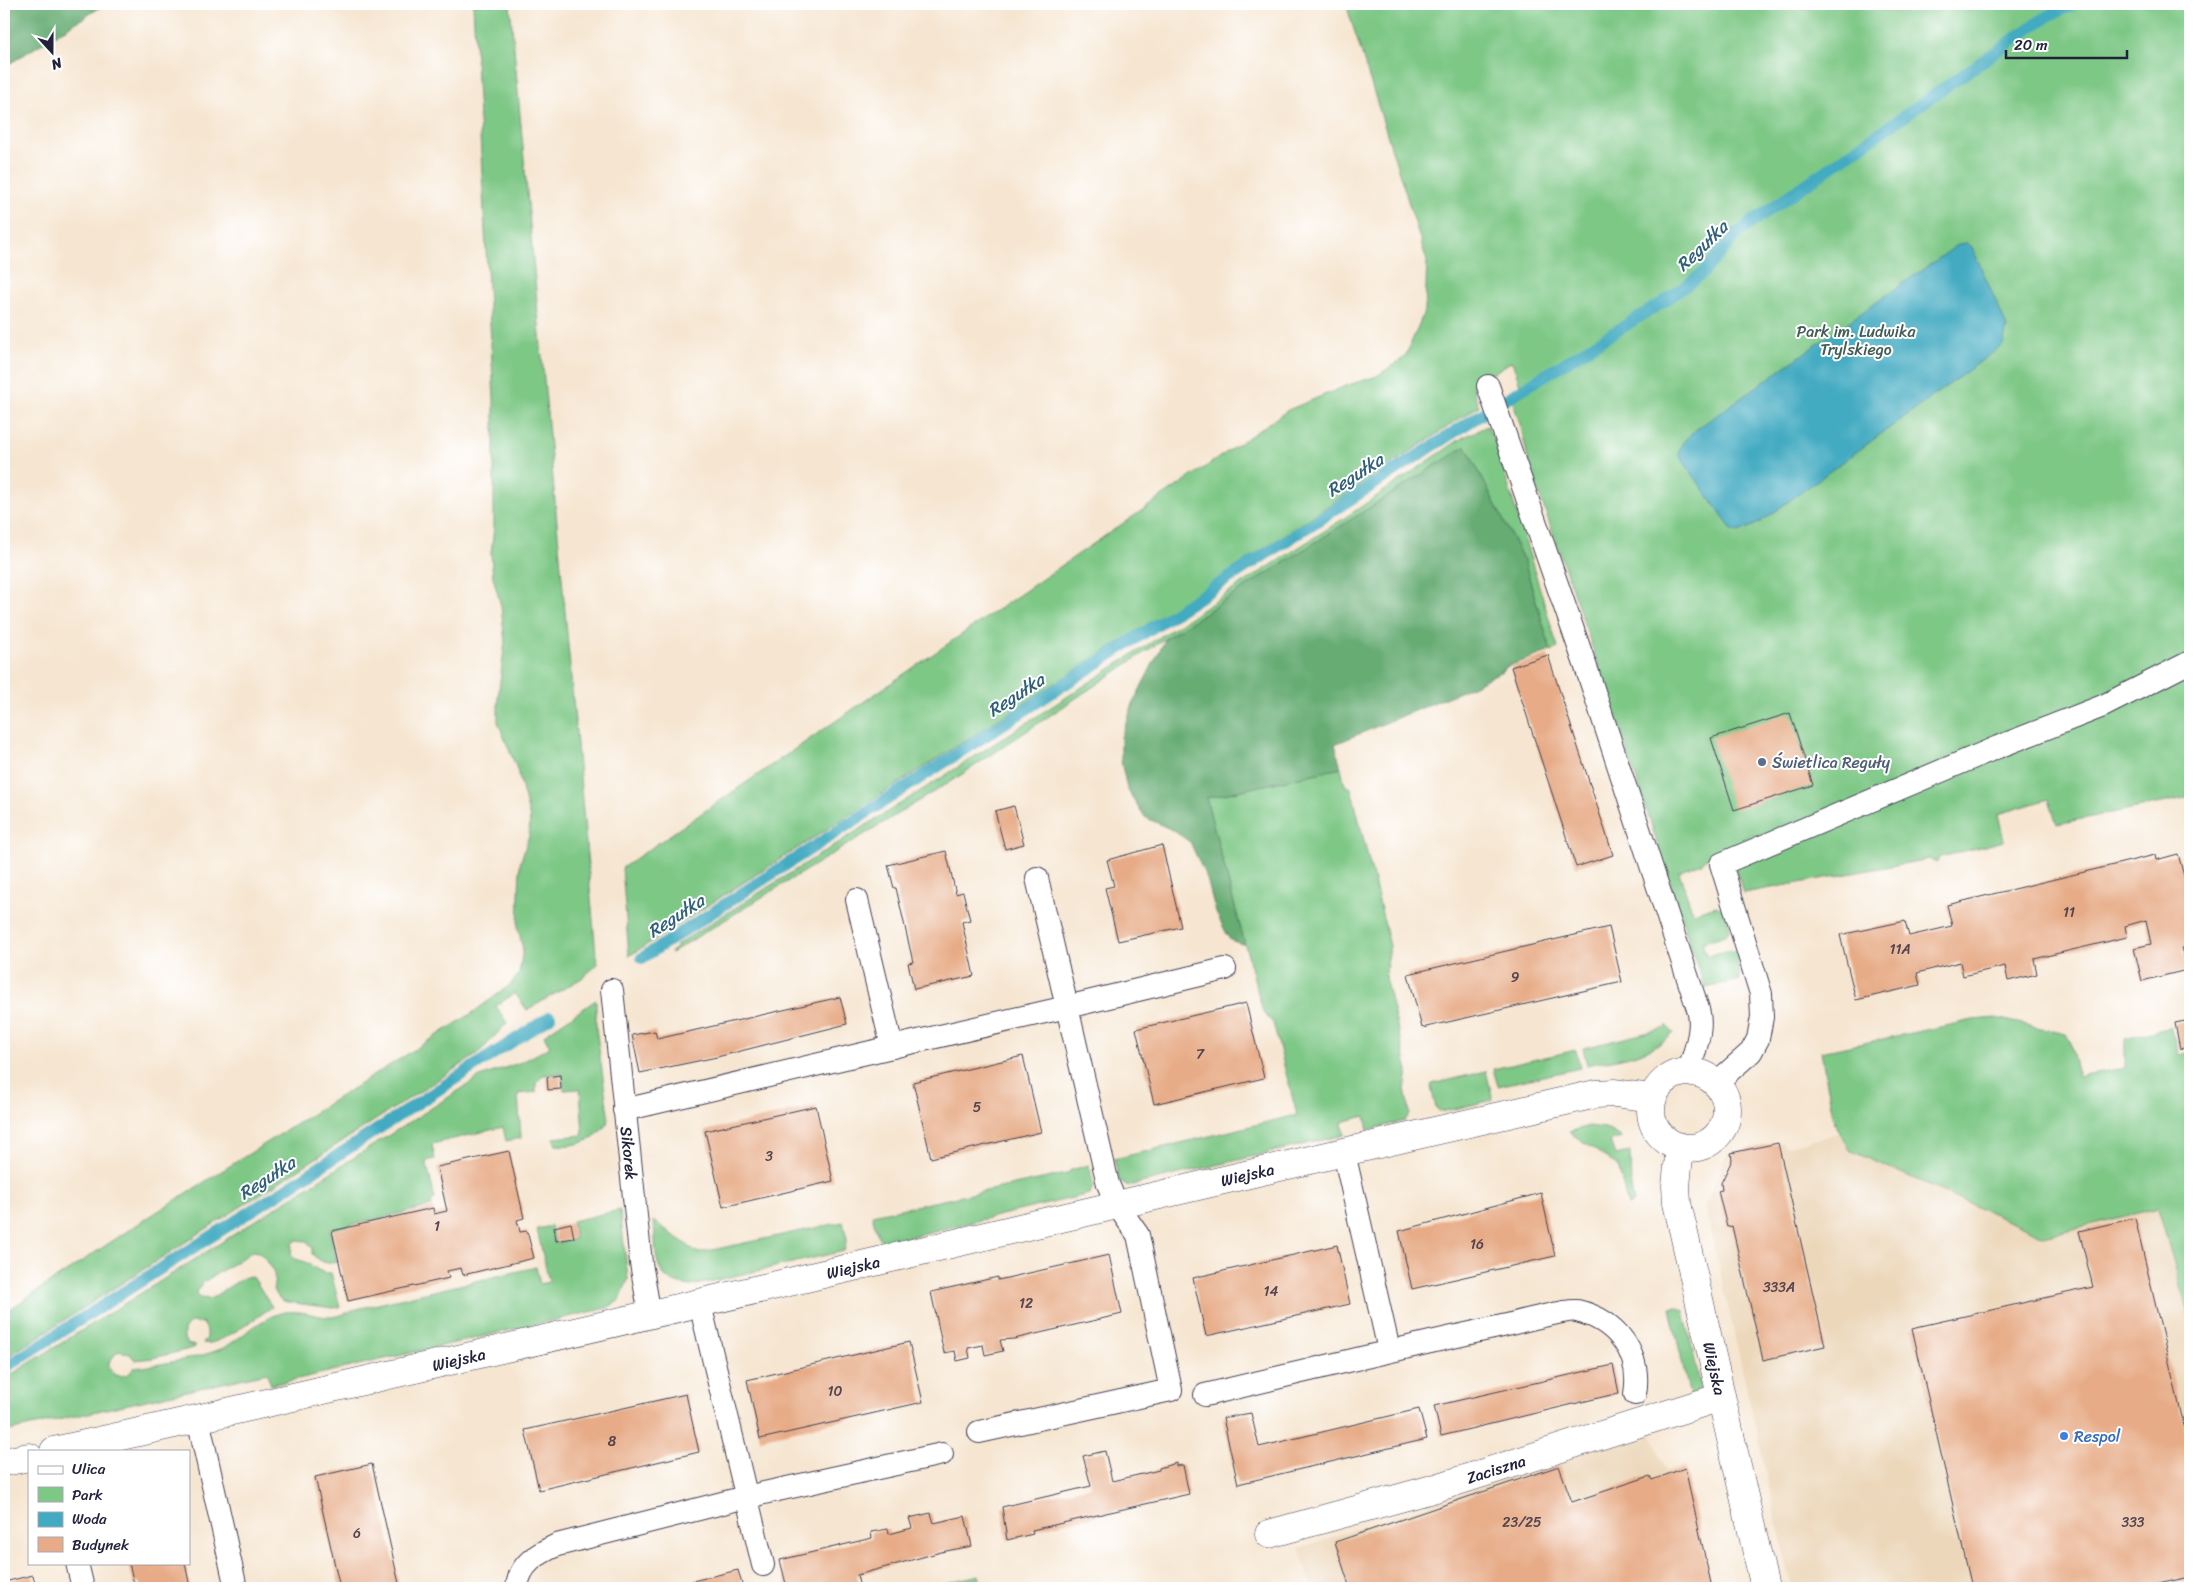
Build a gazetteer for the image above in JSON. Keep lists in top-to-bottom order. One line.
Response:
{"streets":{"street":["Wiejska","Zaciszna"],"lane":["Sikorek"]},"crossings":[["Sikorek","Wiejska"],["Wiejska","Zaciszna"]],"water":["Regułka"],"parks":["Park im. Ludwika Trylskiego"],"places":["Świetlica Reguły","Respol"],"house_numbers":["11","11A","9","7","5","3","1","16","333A","14","12","10","8","23/25","333","6"],"legend":["Ulica","Park","Woda","Budynek"],"scale_bar":"20 m","north":"bottom"}
